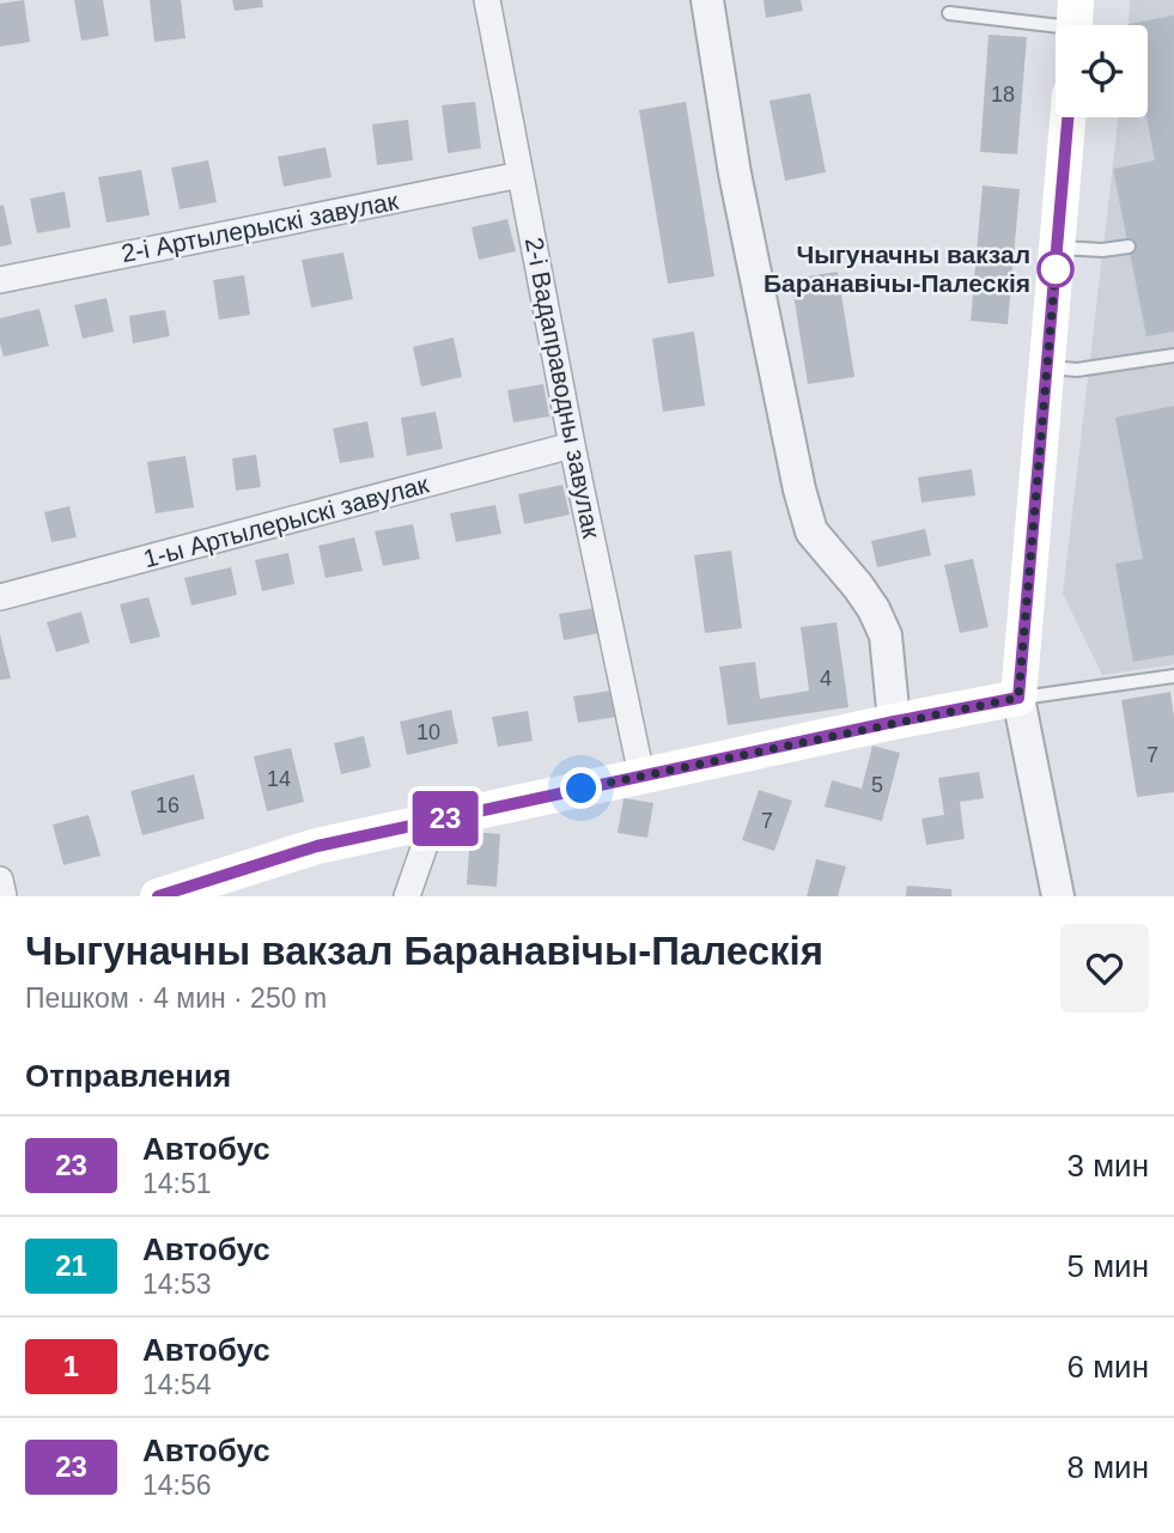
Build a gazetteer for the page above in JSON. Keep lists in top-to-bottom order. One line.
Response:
{"streets":{"street":["2-і Артылерыскі завулак","2-і Вадаправодны завулак","1-ы Артылерыскі завулак"]},"crossings":[["2-і Артылерыскі завулак","2-і Вадаправодны завулак"],["2-і Вадаправодны завулак","1-ы Артылерыскі завулак"]],"places":["Чыгуначны вакзал Баранавічы-Палескія"],"lines":["bus line 23"],"house_numbers":["18","4","10","7","14","5","16","7"],"page":{"on_map":"23","heading":[["Чыгуначны вакзал Баранавічы-Палескія","Пешком · 4 мин · 250 m"],"Отправления"],"list":[{"mark":"23","name":"Автобус","note":"14:51","value":"3 мин"},{"mark":"21","name":"Автобус","note":"14:53","value":"5 мин"},{"mark":"1","name":"Автобус","note":"14:54","value":"6 мин"},{"mark":"23","name":"Автобус","note":"14:56","value":"8 мин"}]}}
